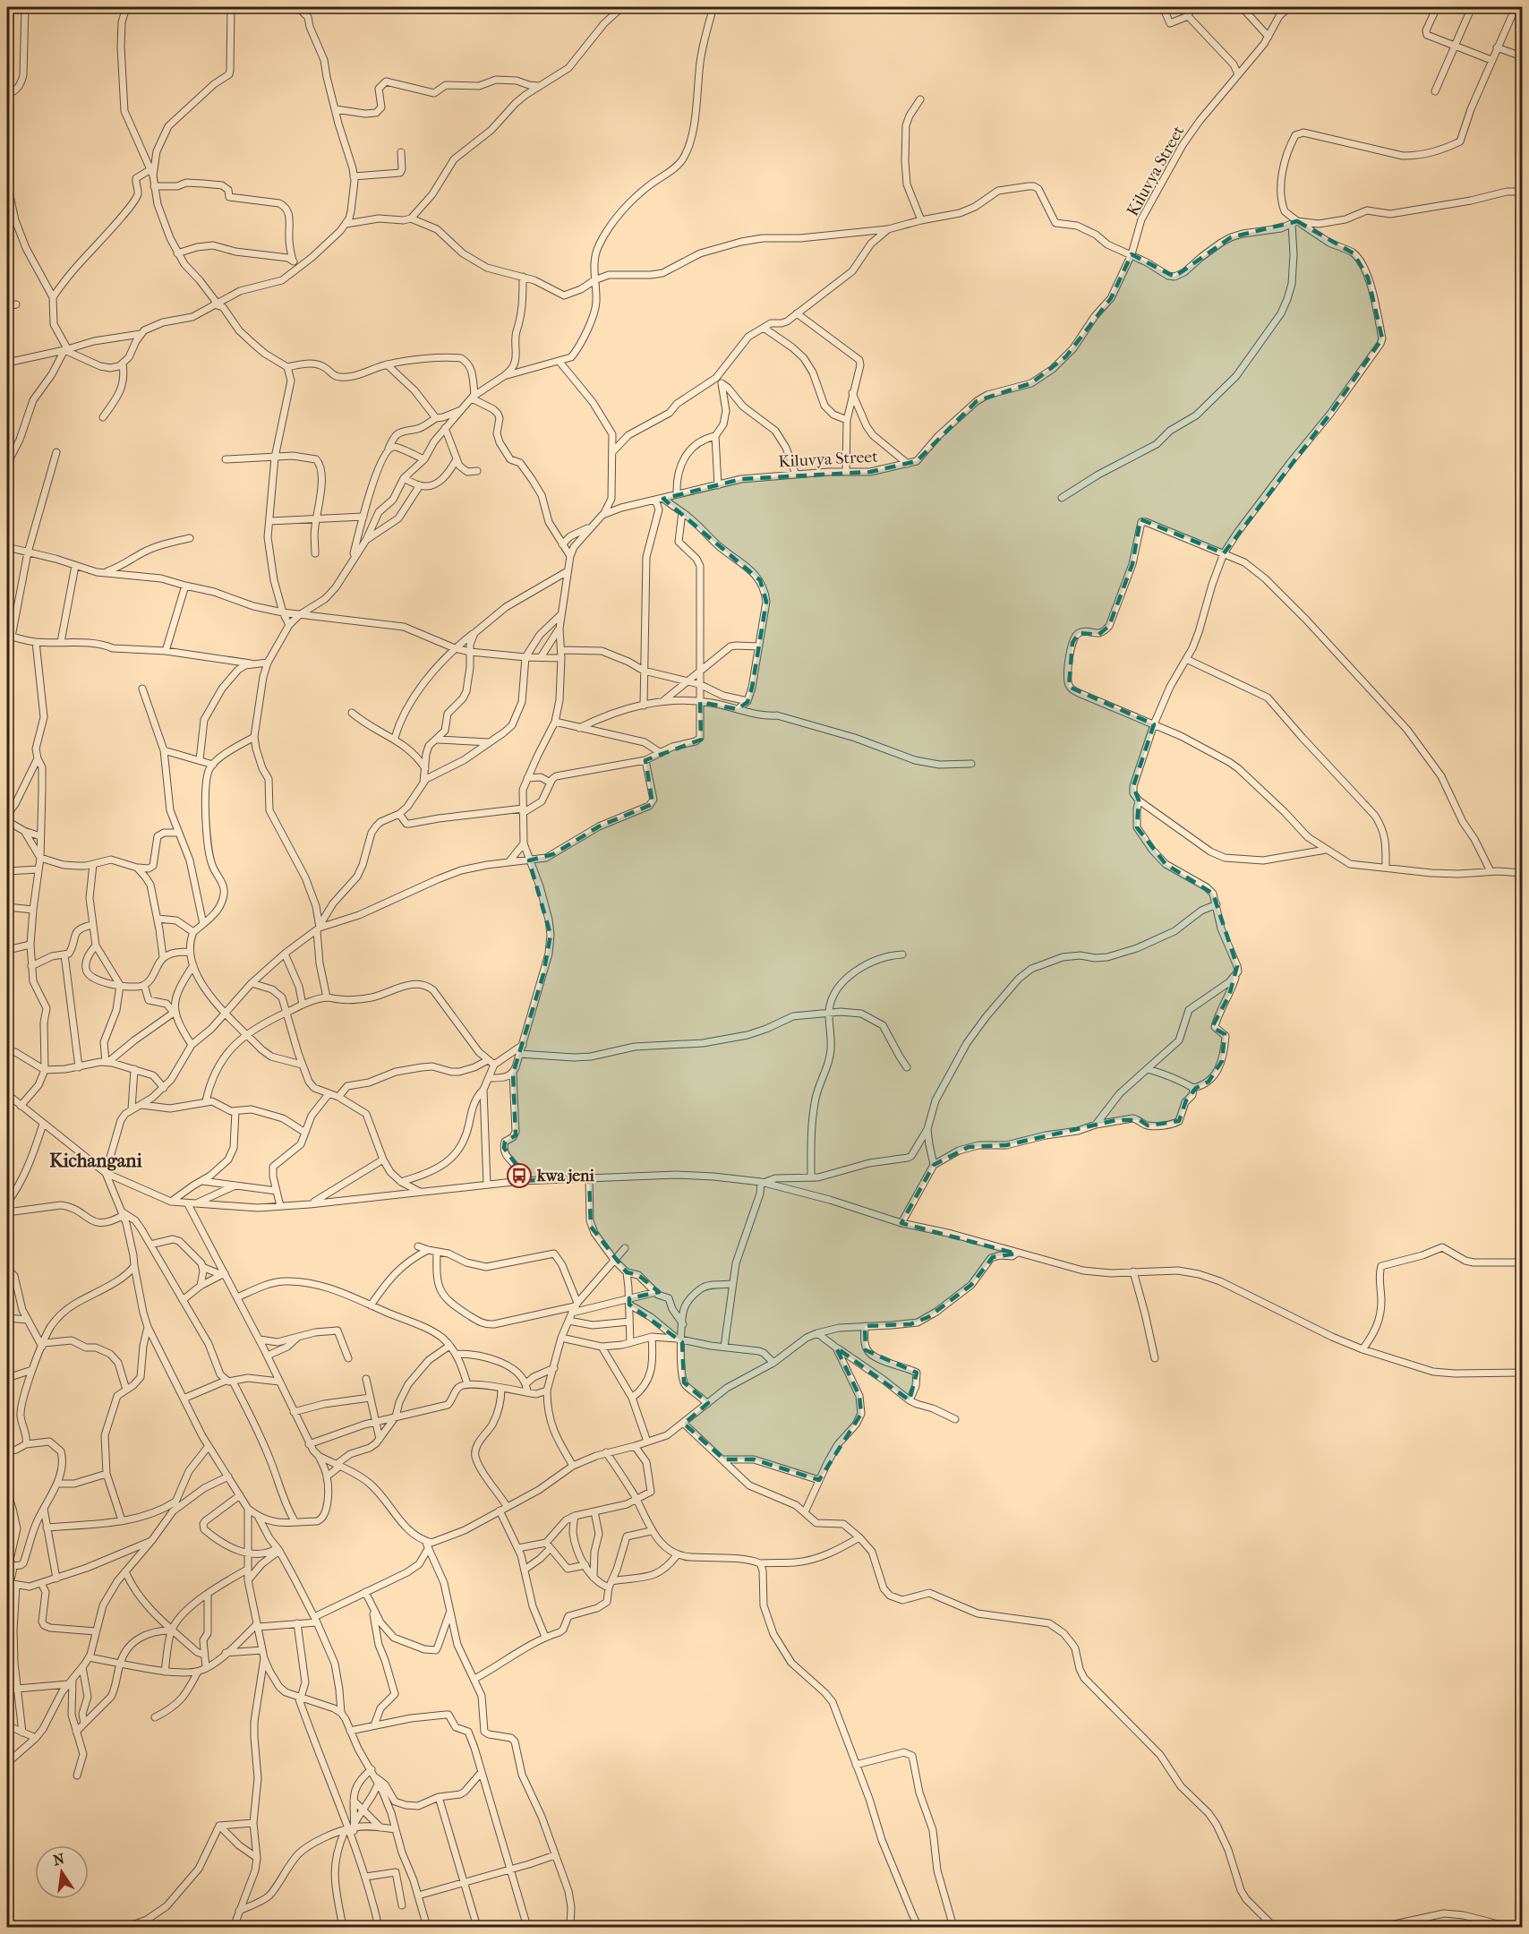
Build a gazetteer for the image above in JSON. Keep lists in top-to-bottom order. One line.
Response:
{"streets":{"street":["Kiluvya Street"]},"districts":["Kichangani"],"places":{"bus stop":["kwa jeni"]},"north":"top"}
